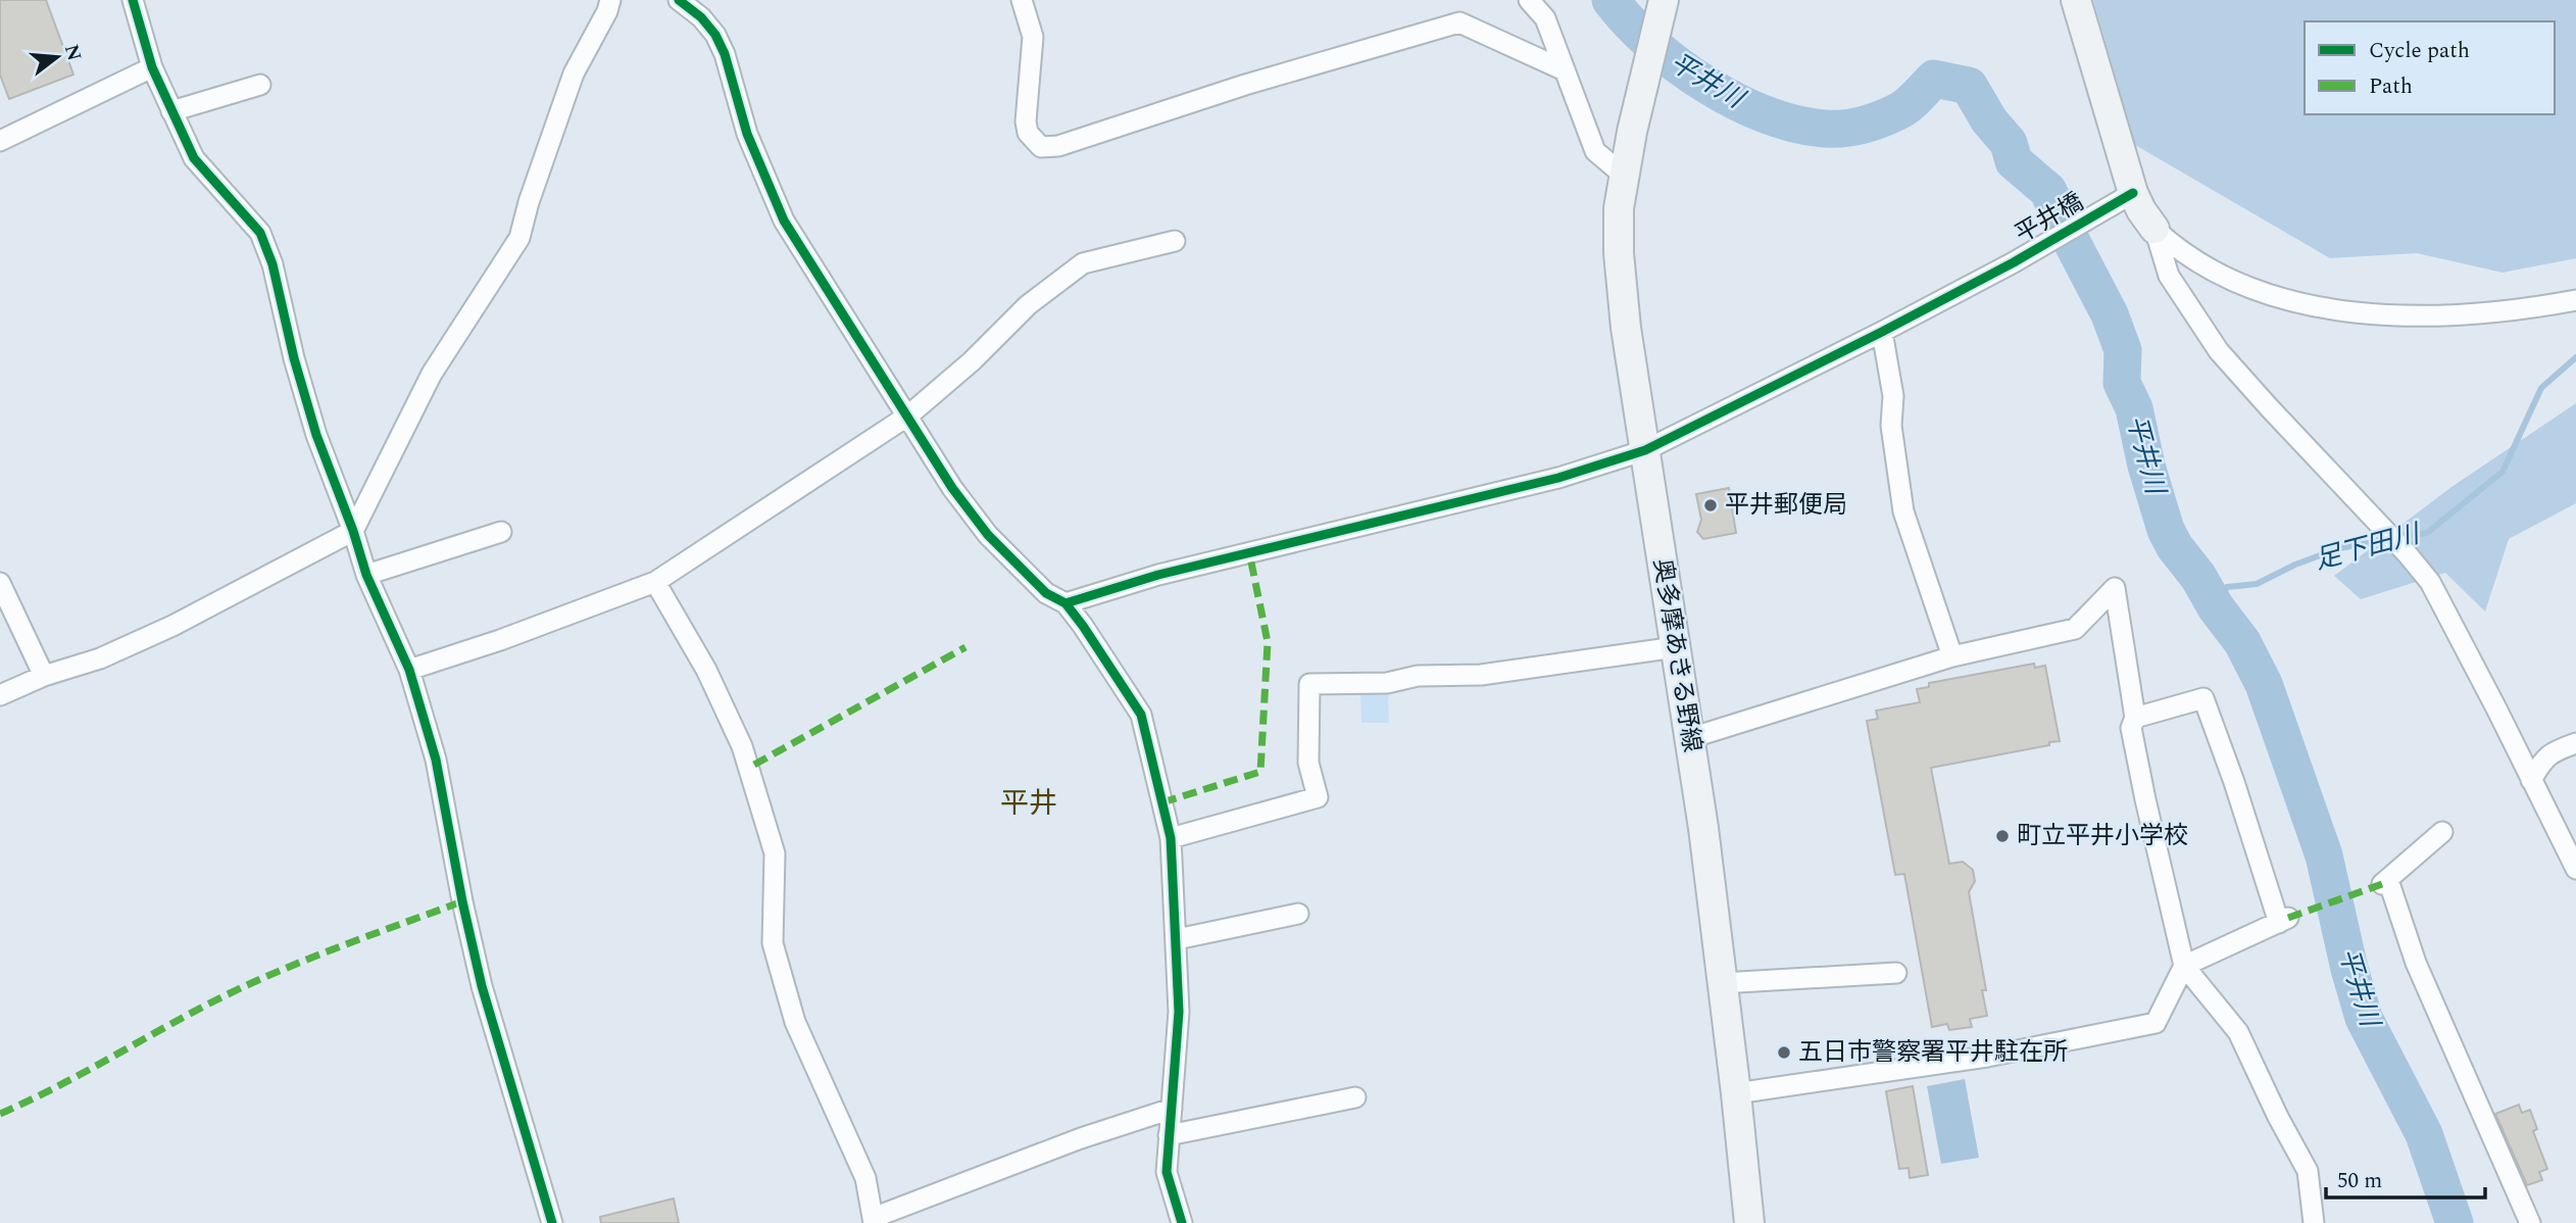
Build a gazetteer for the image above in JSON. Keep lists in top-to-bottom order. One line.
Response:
{"streets":{"main road":["奥多摩あきる野線"],"street":["平井橋"]},"crossings":[["平井橋","奥多摩あきる野線"]],"districts":["平井"],"water":["平井川","足下田川"],"places":["平井郵便局","町立平井小学校","五日市警察署平井駐在所"],"legend":["Cycle path","Path"],"scale_bar":"50 m","north":"right"}
